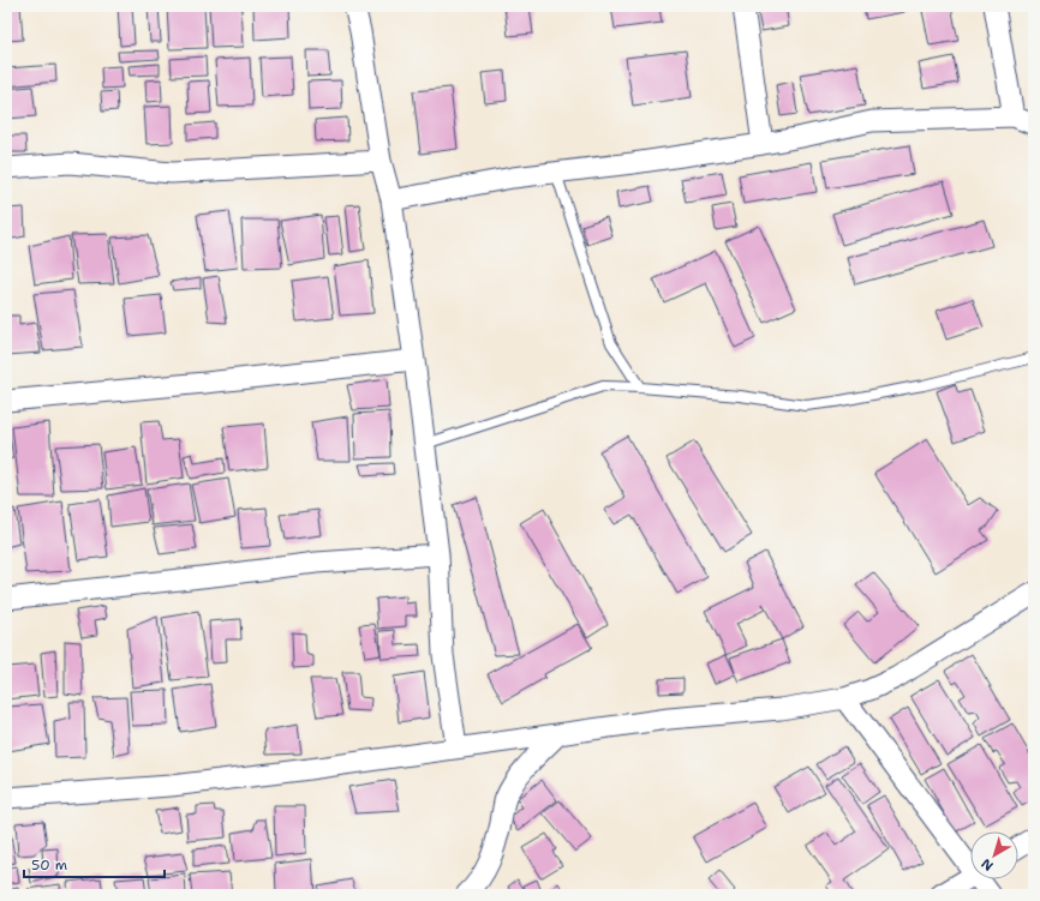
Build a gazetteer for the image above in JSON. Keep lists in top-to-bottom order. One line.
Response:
{"scale_bar":"50 m","north":"bottom left"}
